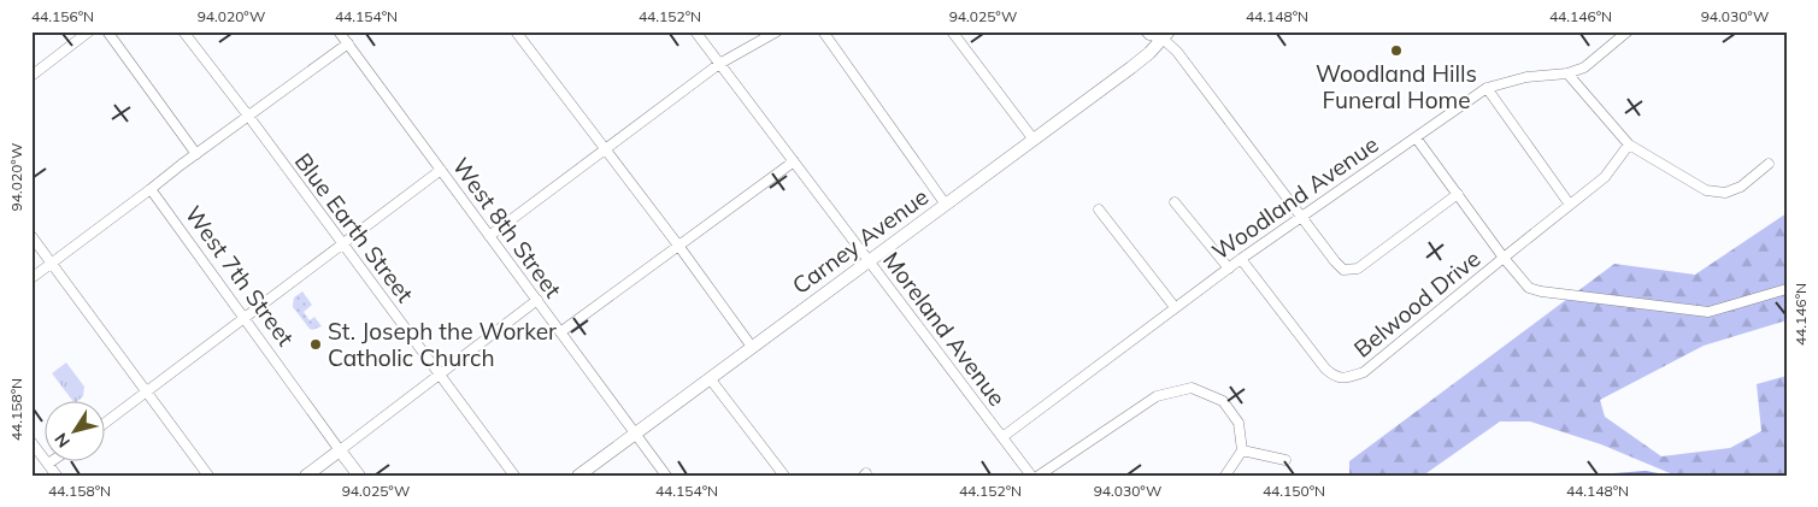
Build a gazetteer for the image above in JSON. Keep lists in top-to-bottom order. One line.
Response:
{"streets":{"main road":["Carney Avenue","West 7th Street"],"street":["Woodland Avenue","Blue Earth Street","West 8th Street","Belwood Drive","Moreland Avenue"]},"crossings":[["Woodland Avenue","Belwood Drive"],["Woodland Avenue","Moreland Avenue"],["West 8th Street","Carney Avenue"],["Carney Avenue","Moreland Avenue"]],"places":["Woodland Hills Funeral Home","St. Joseph the Worker Catholic Church"],"north":"bottom left","coordinates":["44.156°N","94.020°W","44.154°N","44.152°N","94.025°W","44.148°N","44.146°N","94.030°W","44.158°N","44.150°N"]}
